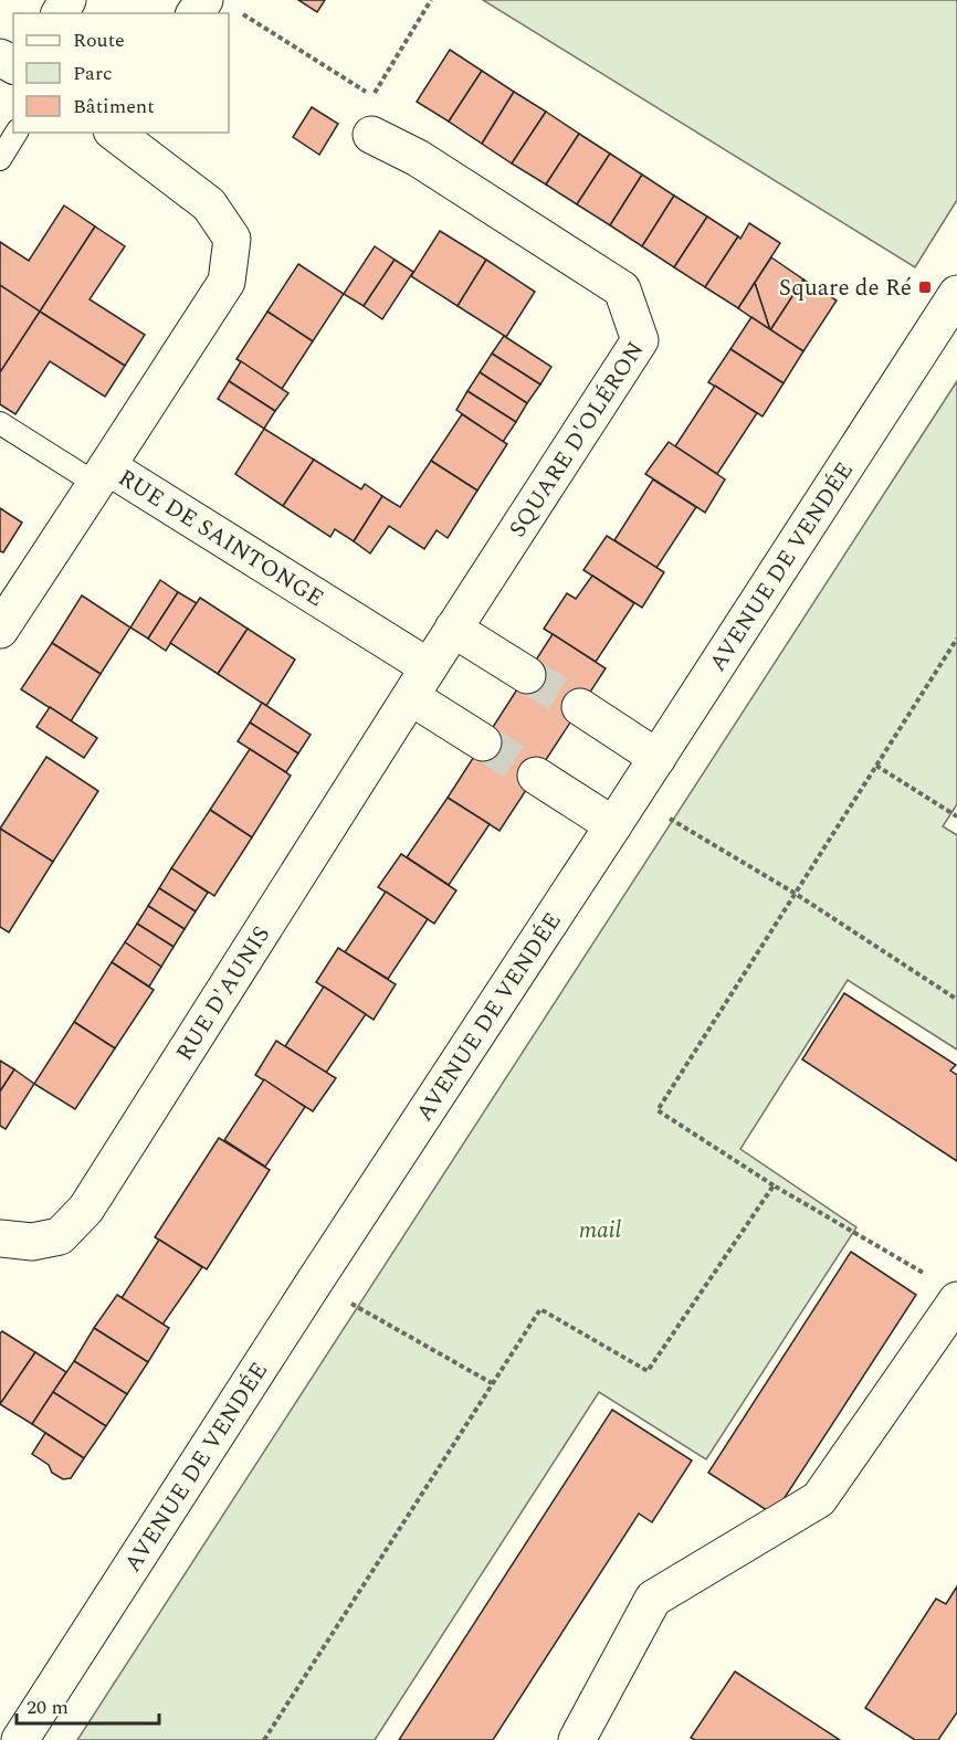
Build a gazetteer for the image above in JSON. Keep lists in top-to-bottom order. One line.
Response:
{"streets":{"street":["SQUARE D'OLÉRON","RUE DE SAINTONGE","AVENUE DE VENDÉE","RUE D'AUNIS"]},"crossings":[["SQUARE D'OLÉRON","RUE DE SAINTONGE"],["SQUARE D'OLÉRON","RUE D'AUNIS"],["RUE DE SAINTONGE","RUE D'AUNIS"]],"parks":["mail"],"places":{"transit":["Square de Ré"]},"legend":["Route","Parc","Bâtiment"],"scale_bar":"20 m"}
